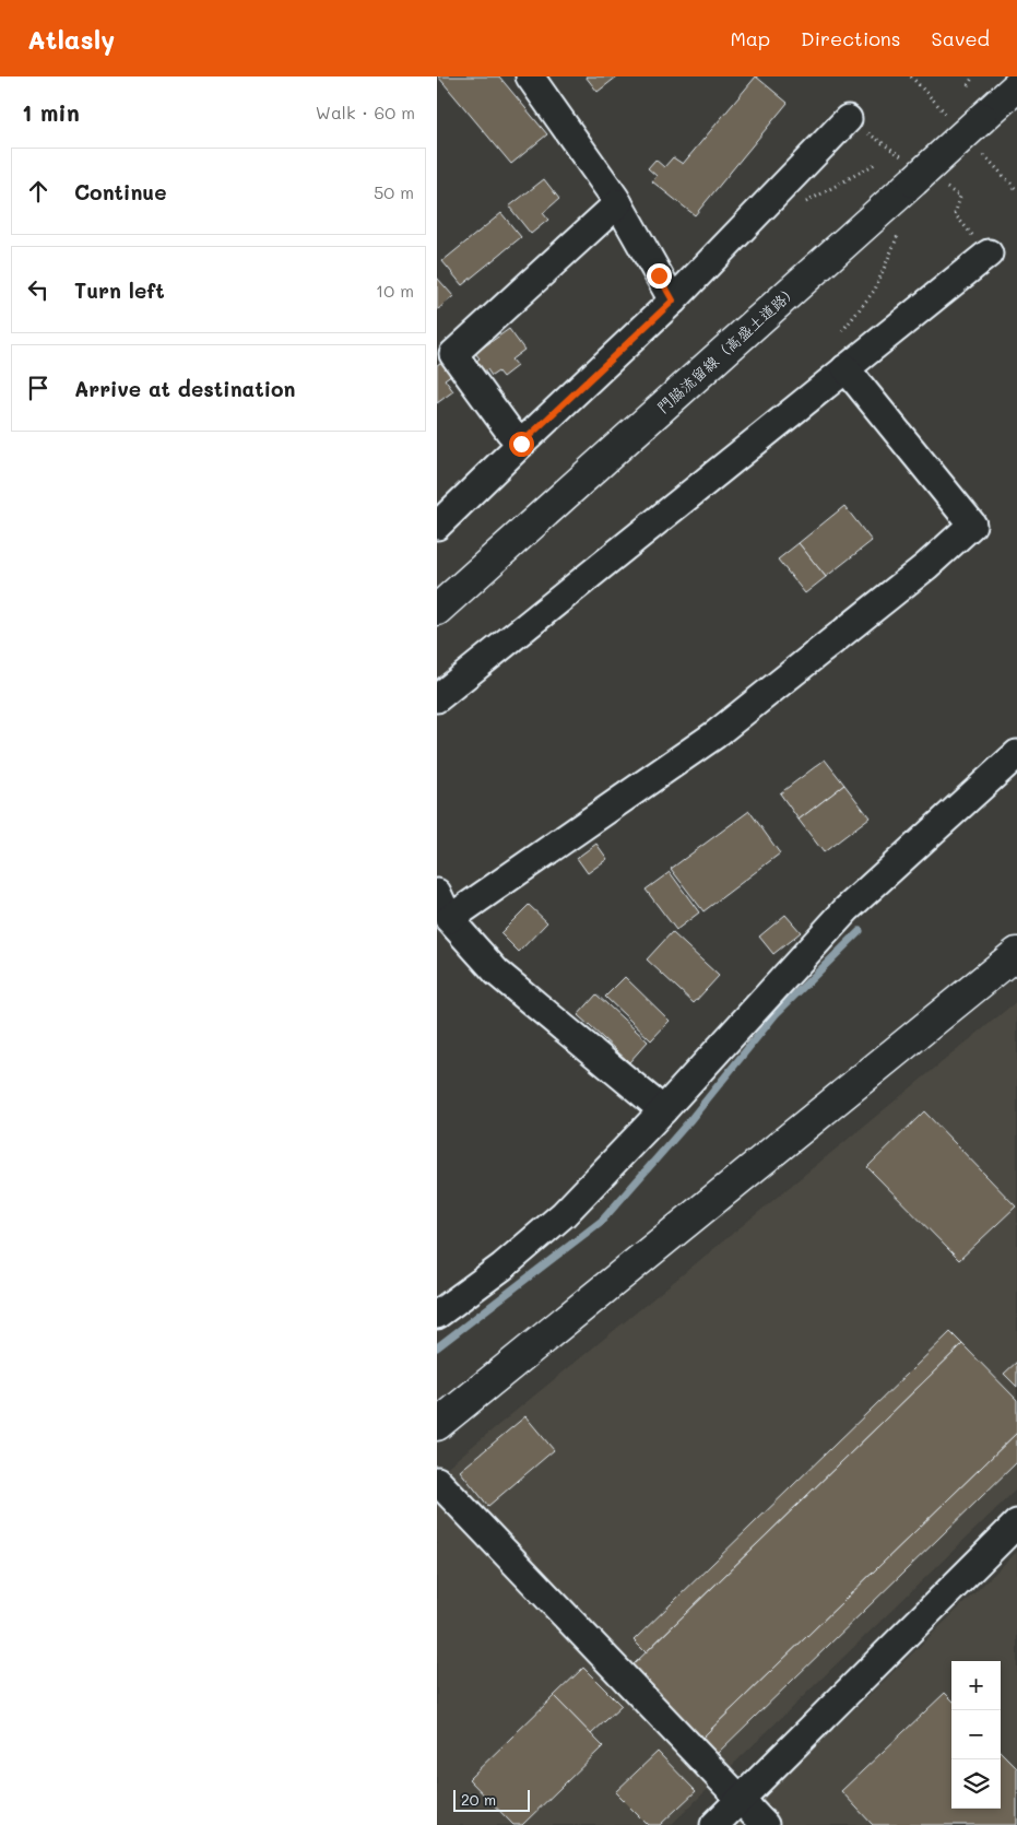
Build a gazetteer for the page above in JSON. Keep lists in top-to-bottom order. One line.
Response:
{"streets":{"main road":["門脇流留線（高盛土道路）"]},"scale_bar":"20 m","page":{"header":"Atlasly","nav":["Map","Directions","Saved"],"heading":["1 min","Walk · 60 m"],"list":[["Continue","50 m"],["Turn left","10 m"],"Arrive at destination"],"map_buttons":["+","−"],"scale":"20 m"}}
